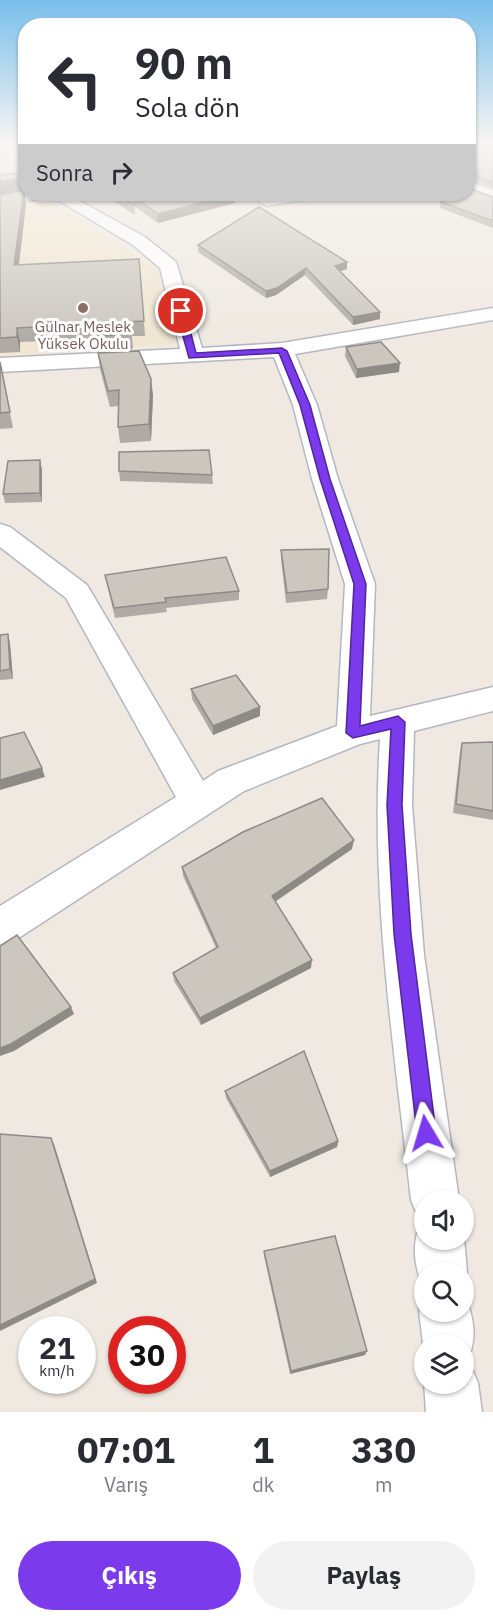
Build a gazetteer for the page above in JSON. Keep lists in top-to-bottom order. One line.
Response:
{"places":["Gülnar Meslek Yüksek Okulu"],"page":{"turn":["90 m","Sola dön"],"then":"Sonra","speed":"21 km/h","limit":"30","eta":["07:01","Varış","1","dk","330","m"],"buttons":["Çıkış","Paylaş"]}}
